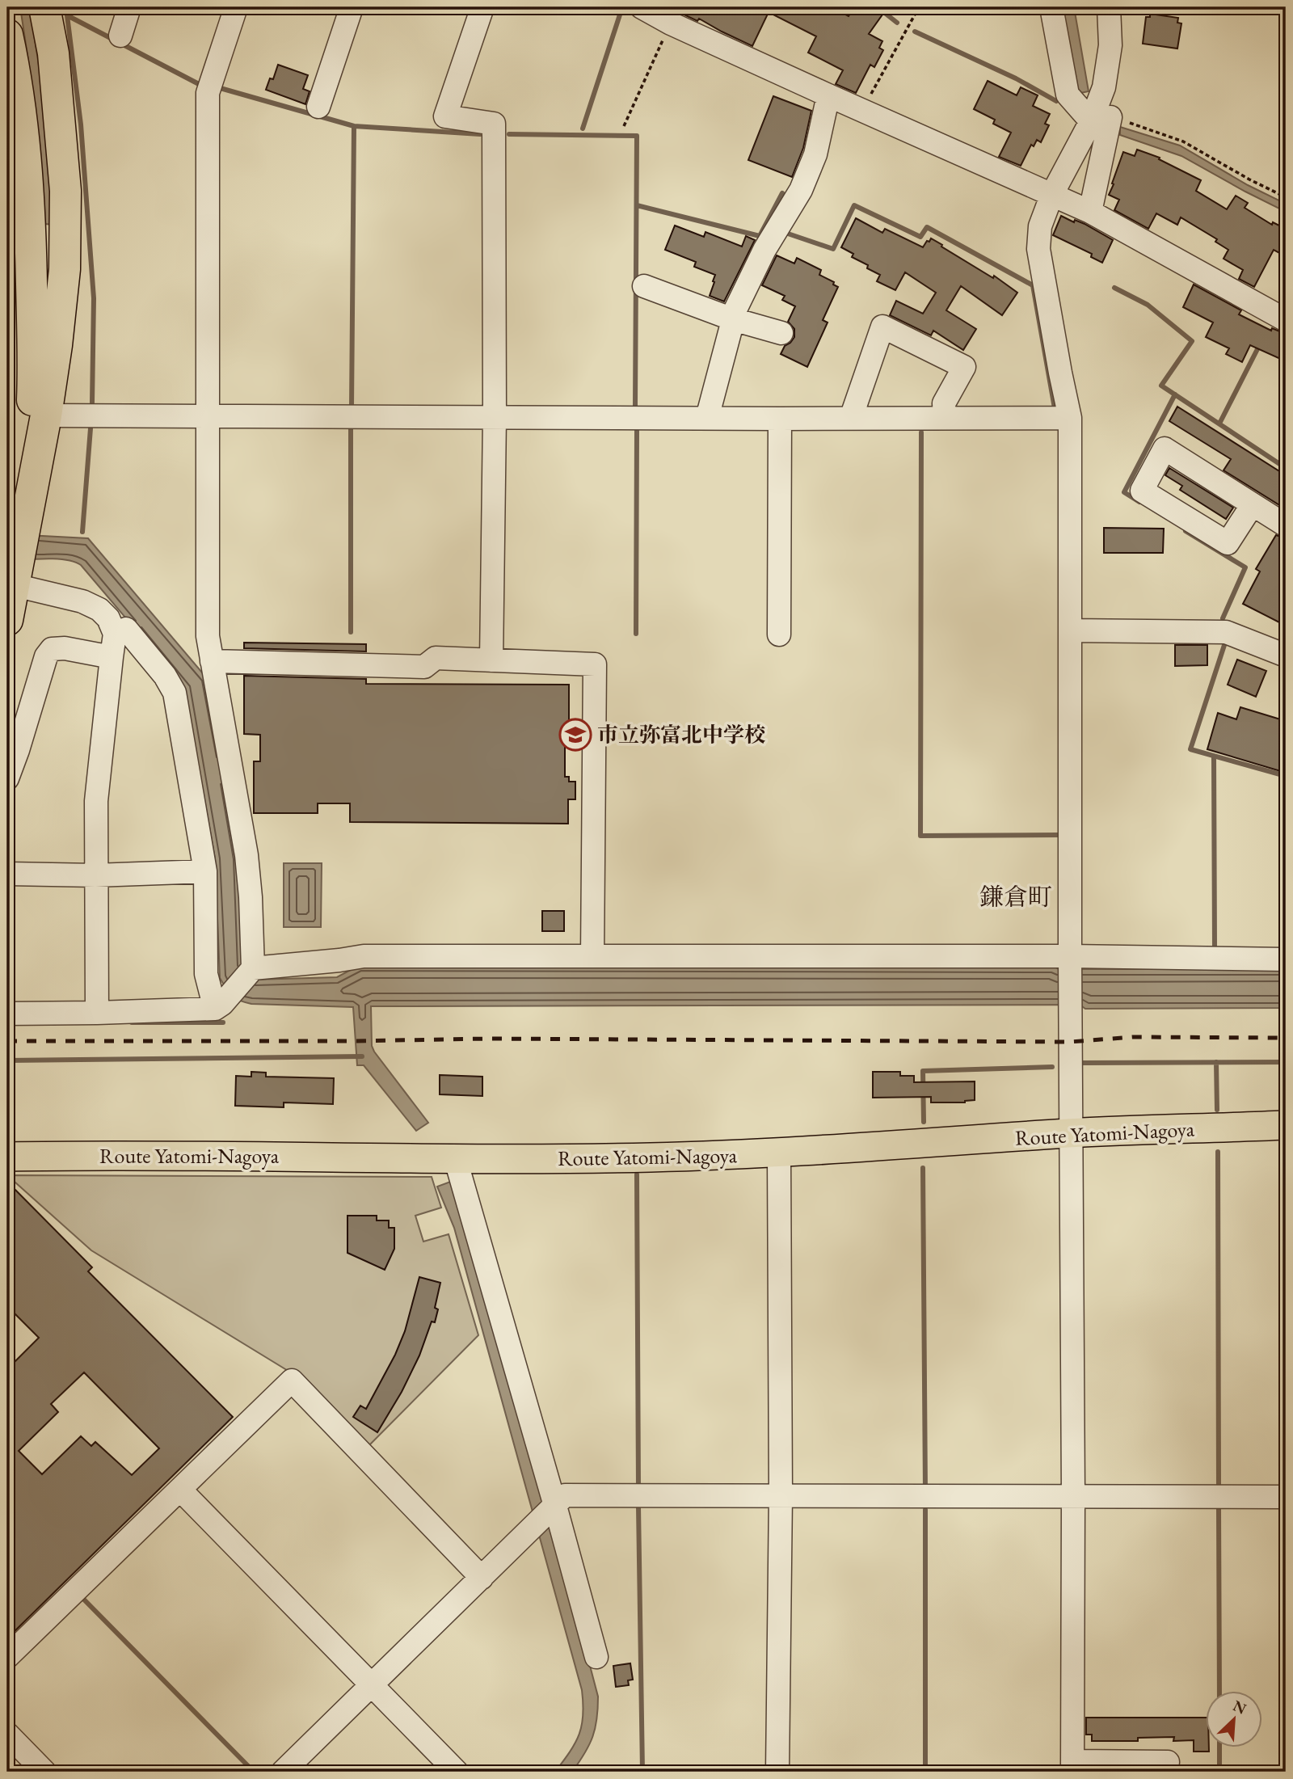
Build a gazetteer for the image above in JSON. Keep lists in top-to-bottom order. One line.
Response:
{"streets":{"main road":["Route Yatomi-Nagoya"]},"districts":["鎌倉町"],"places":{"school or university":["市立弥富北中学校"]},"north":"top right"}
